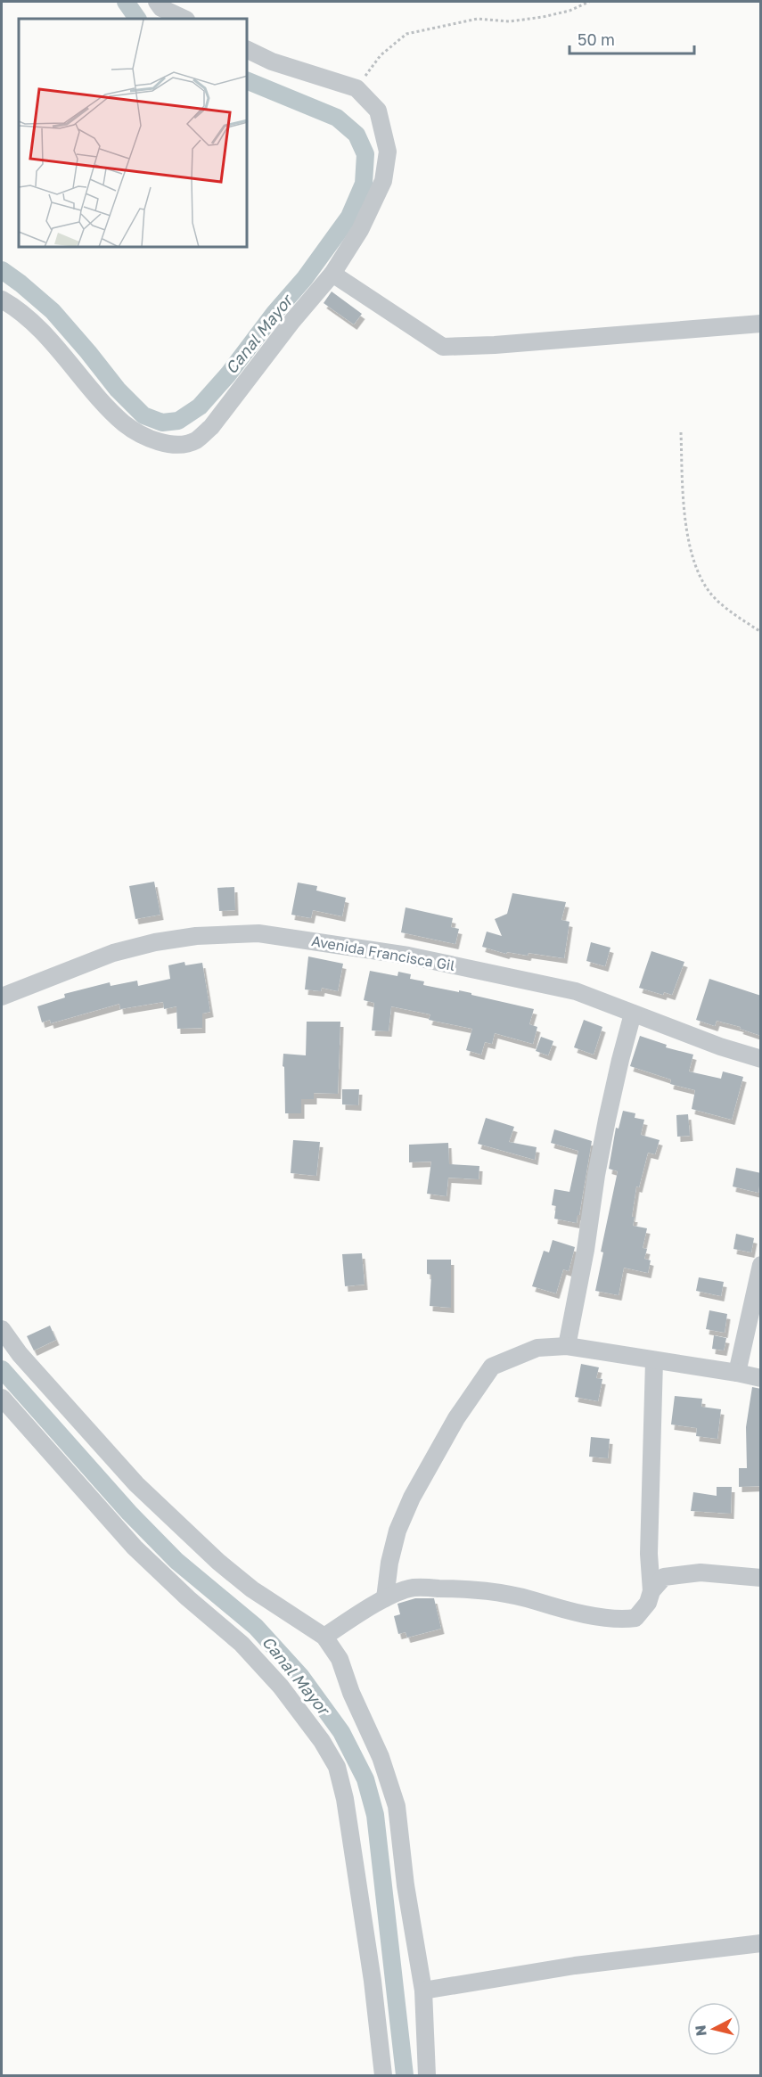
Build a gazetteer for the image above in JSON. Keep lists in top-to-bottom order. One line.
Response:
{"streets":{"street":["Avenida Francisca Gil"]},"water":["Canal Mayor"],"scale_bar":"50 m","north":"left"}
